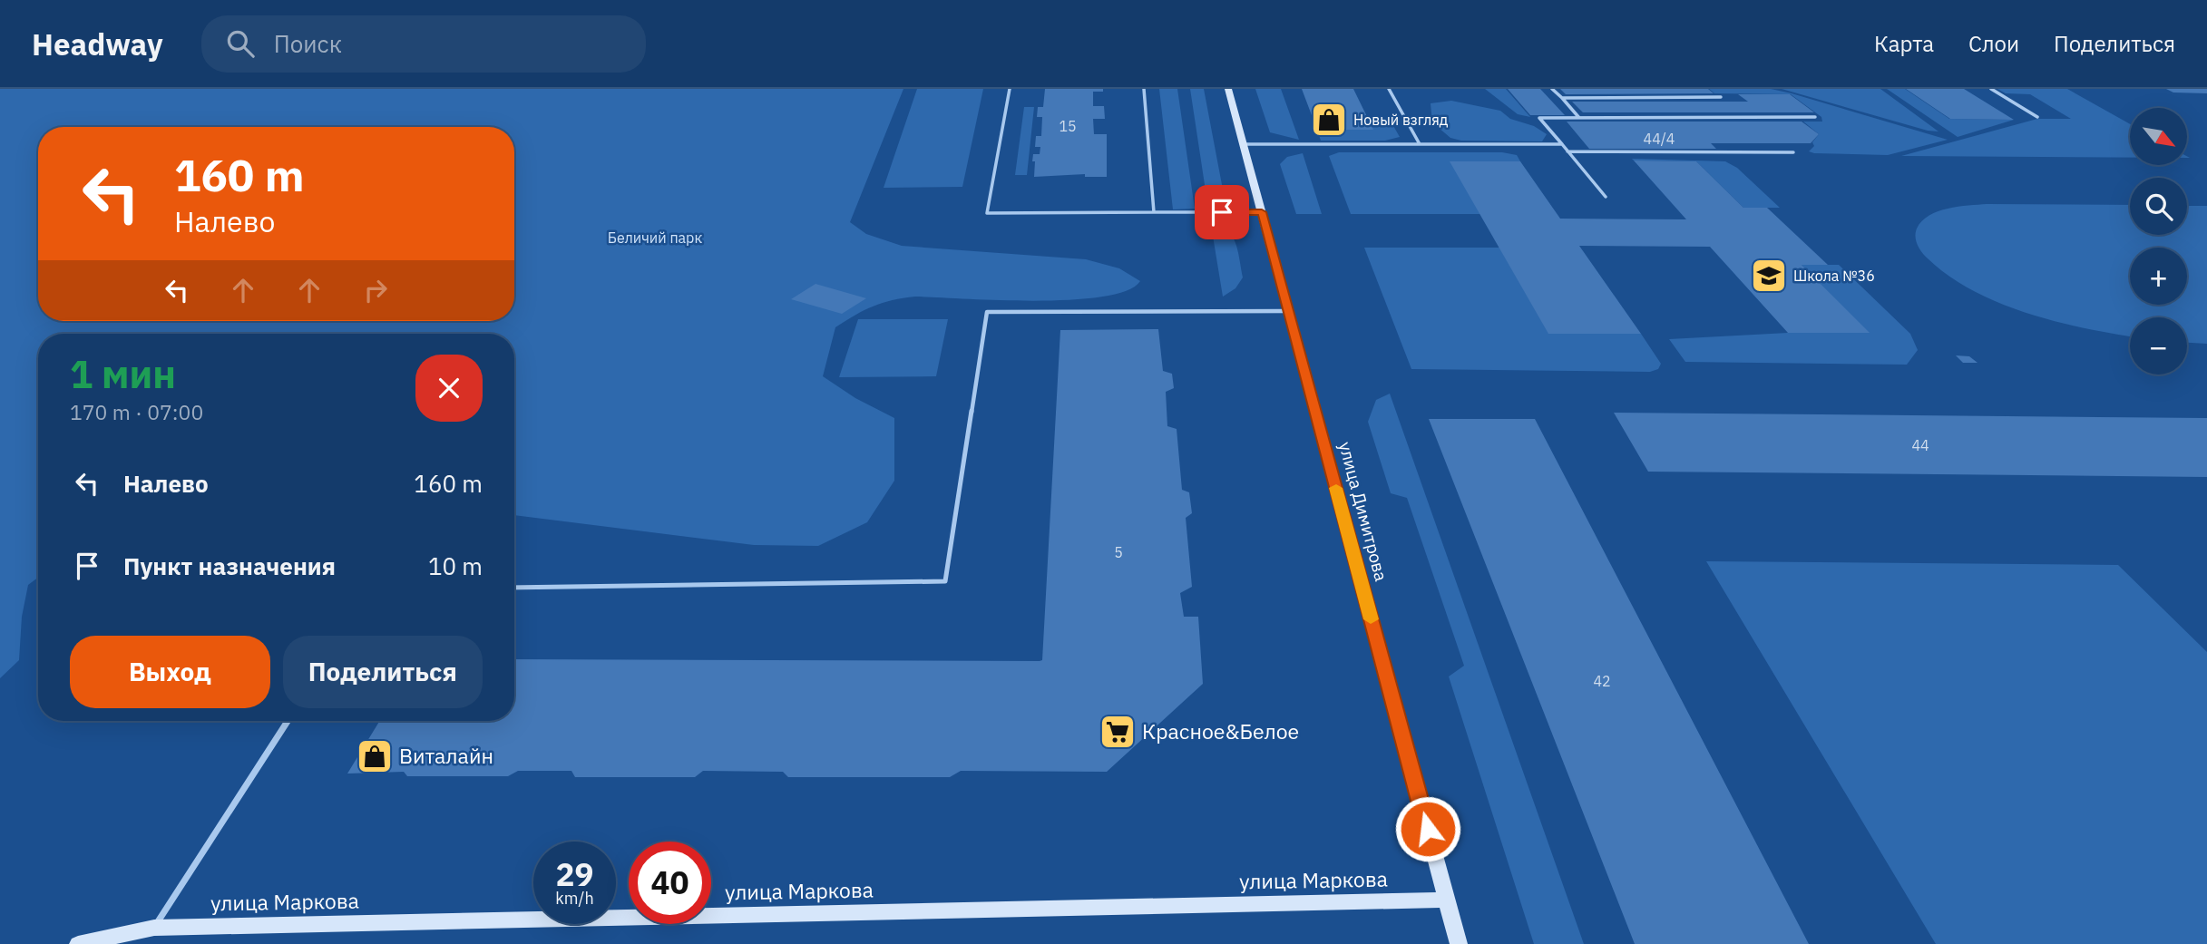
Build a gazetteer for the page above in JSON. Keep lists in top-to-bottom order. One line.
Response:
{"streets":{"street":["улица Димитрова","улица Маркова"]},"crossings":[["улица Димитрова","улица Маркова"]],"parks":["Беличий парк"],"places":{"shop":["Новый взгляд","Виталайн"],"school or university":["Школа №36"],"supermarket":["Красное&Белое"]},"house_numbers":["15","44/4","44","5","42"],"north":"bottom right","page":{"header":"Headway","search":"Поиск","nav":["Карта","Слои","Поделиться"],"map_buttons":["+","−"],"turn":["160 m","Налево"],"heading":["1 мин","170 m · 07:00"],"list":[{"name":"Налево","value":"160 m"},{"name":"Пункт назначения","value":"10 m"}],"buttons":["Выход","Поделиться"],"speed":"29 km/h","limit":"40"}}
